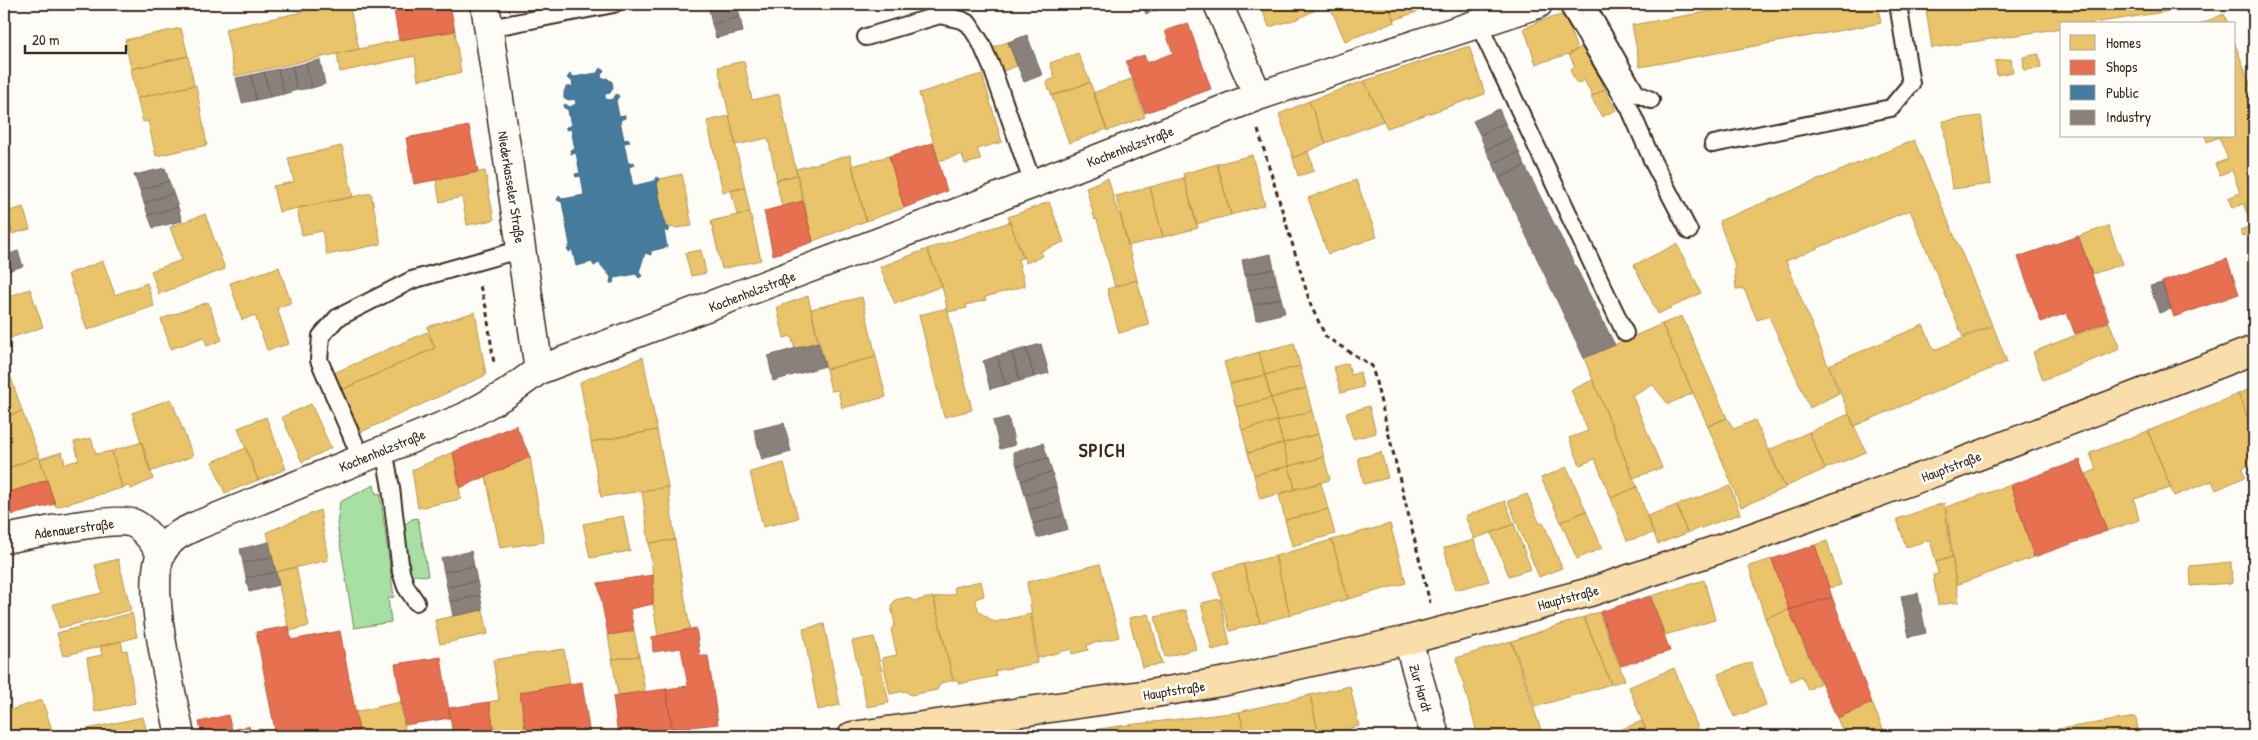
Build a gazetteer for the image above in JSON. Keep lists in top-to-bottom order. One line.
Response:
{"streets":{"main road":["Hauptstraße"],"street":["Kochenholzstraße","Niederkasseler Straße","Adenauerstraße","Zur Hardt"]},"crossings":[["Kochenholzstraße","Niederkasseler Straße"],["Kochenholzstraße","Adenauerstraße"],["Hauptstraße","Zur Hardt"]],"districts":["SPICH"],"legend":["Homes","Shops","Public","Industry"],"scale_bar":"20 m"}
